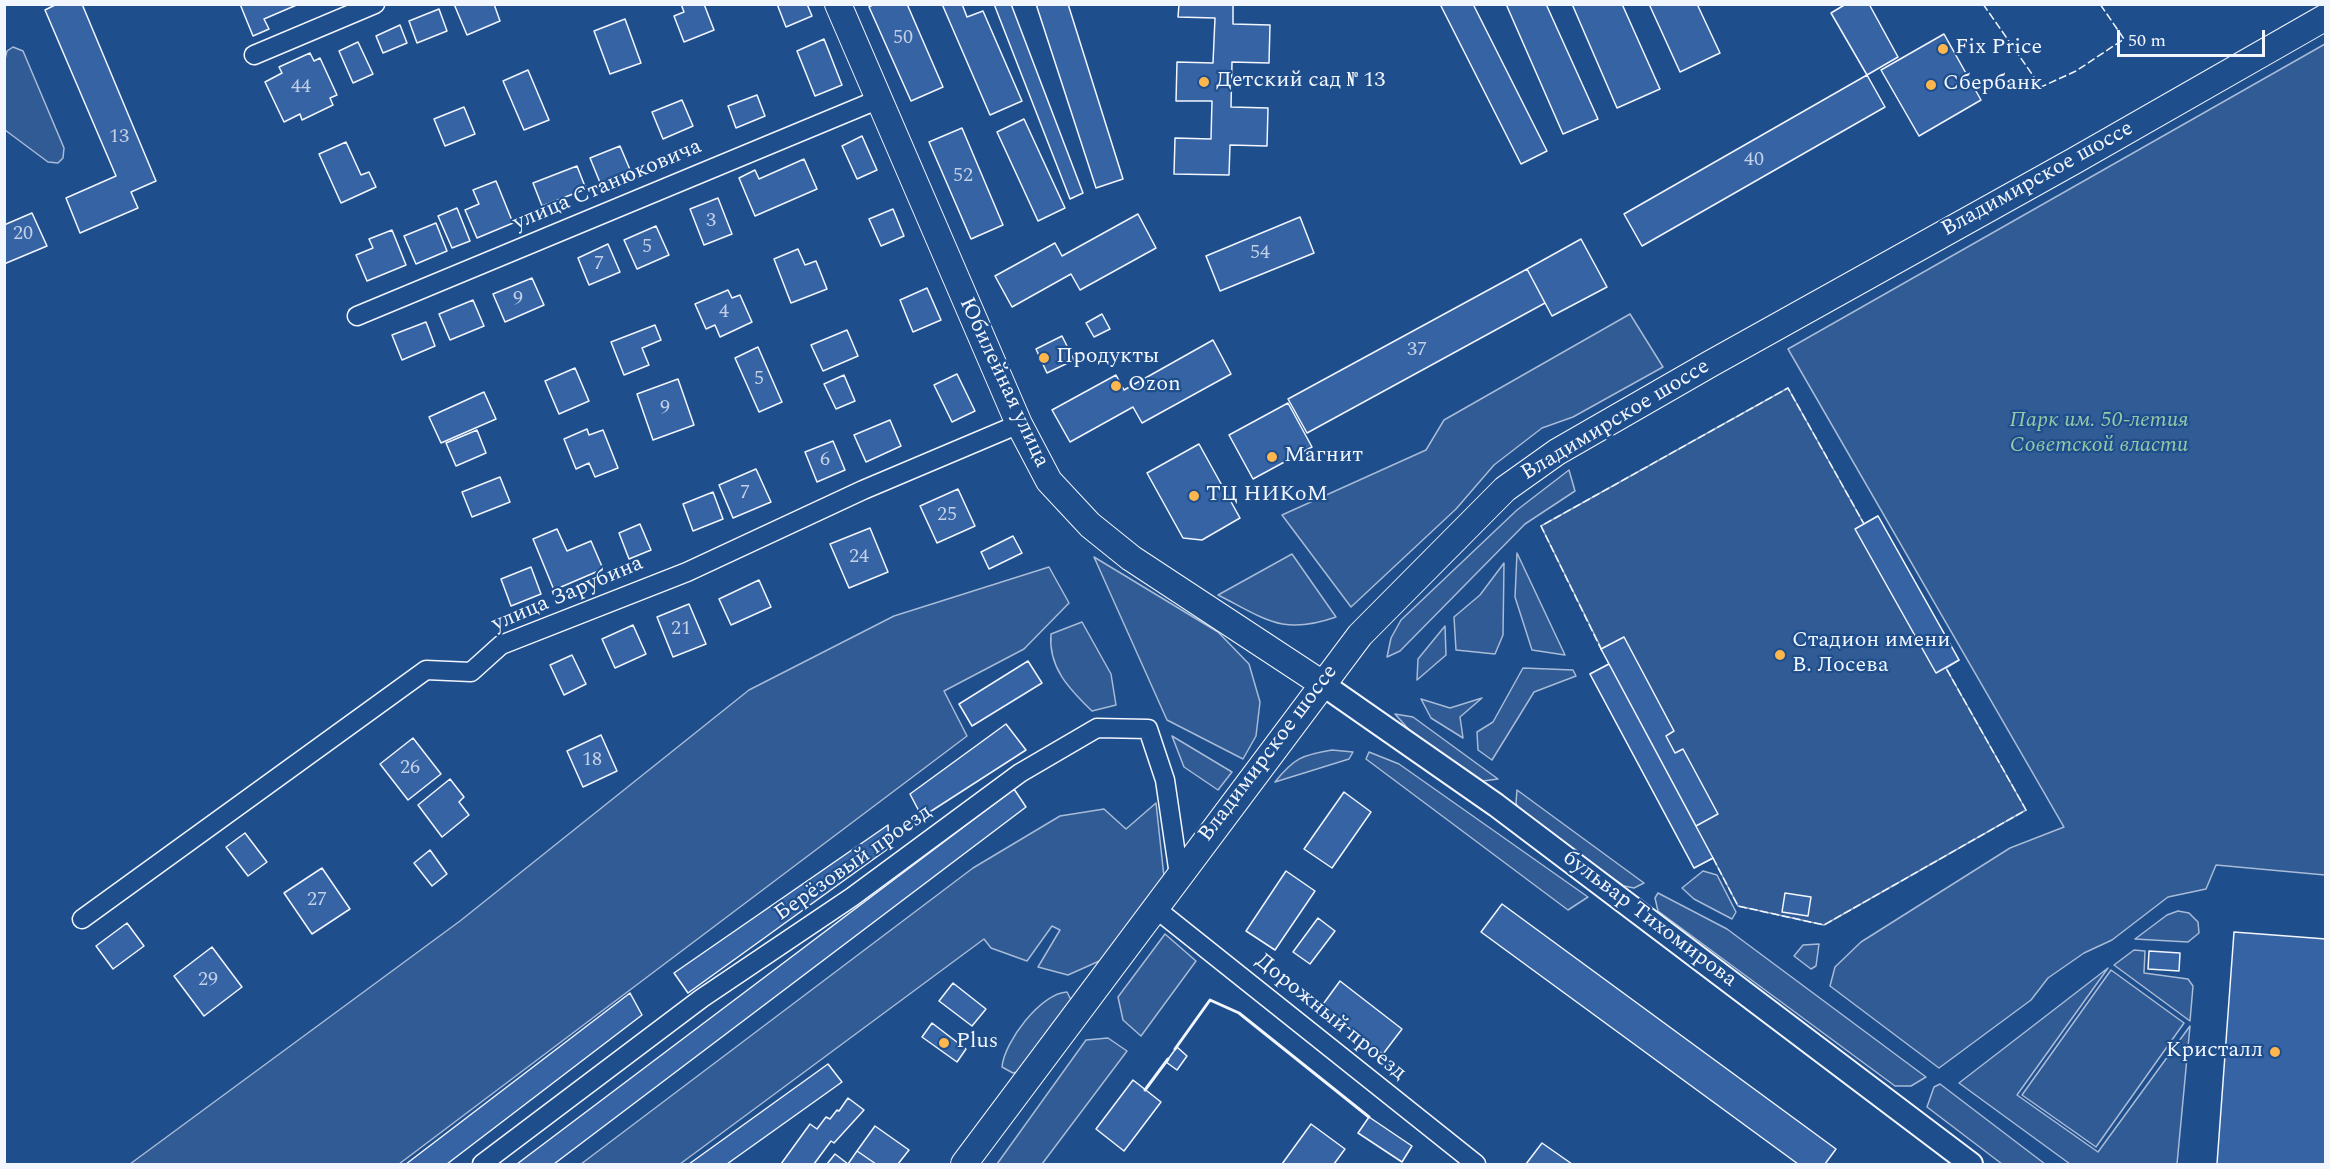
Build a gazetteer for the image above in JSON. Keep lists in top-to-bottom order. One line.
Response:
{"streets":{"main road":["Владимирское шоссе","Юбилейная улица"],"street":["улица Станюковича","улица Зарубина","Берёзовый проезд","бульвар Тихомирова","Дорожный проезд"]},"crossings":[["Владимирское шоссе","Юбилейная улица"],["Владимирское шоссе","Берёзовый проезд"],["Владимирское шоссе","бульвар Тихомирова"],["Владимирское шоссе","Дорожный проезд"],["улица Станюковича","Юбилейная улица"],["Юбилейная улица","улица Зарубина"],["Юбилейная улица","бульвар Тихомирова"]],"parks":["Парк им. 50-летия Советской власти"],"places":["Fix Price","Детский сад № 13","Сбербанк","Продукты","Ozon","Магнит","ТЦ НИКоМ","Стадион имени В. Лосева","Plus","Кристалл"],"house_numbers":["50","44","13","40","52","3","20","5","54","7","9","4","37","5","9","6","7","25","24","21","18","26","27","29"],"scale_bar":"50 m"}
